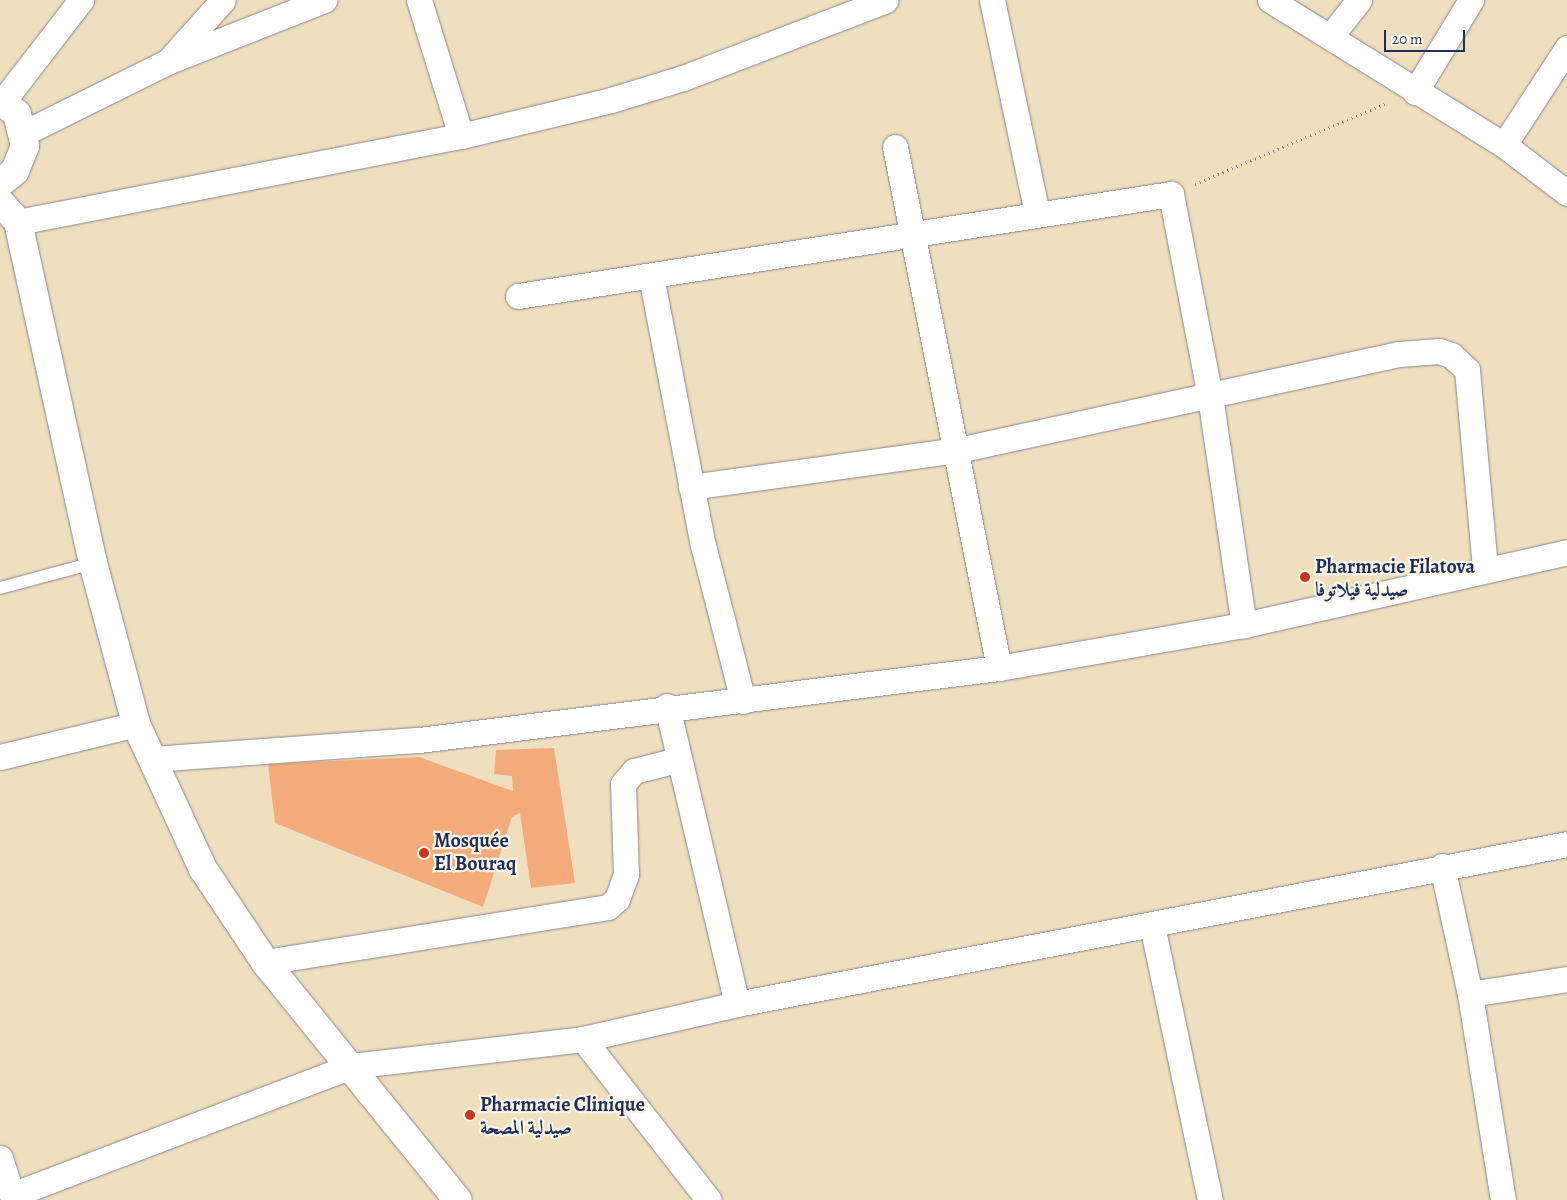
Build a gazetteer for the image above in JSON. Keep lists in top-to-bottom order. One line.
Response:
{"places":["Pharmacie Filatova صيدلية فيلاتوفا","Mosquée El Bouraq","Pharmacie Clinique صيدلية المصحة"],"scale_bar":"20 m"}
